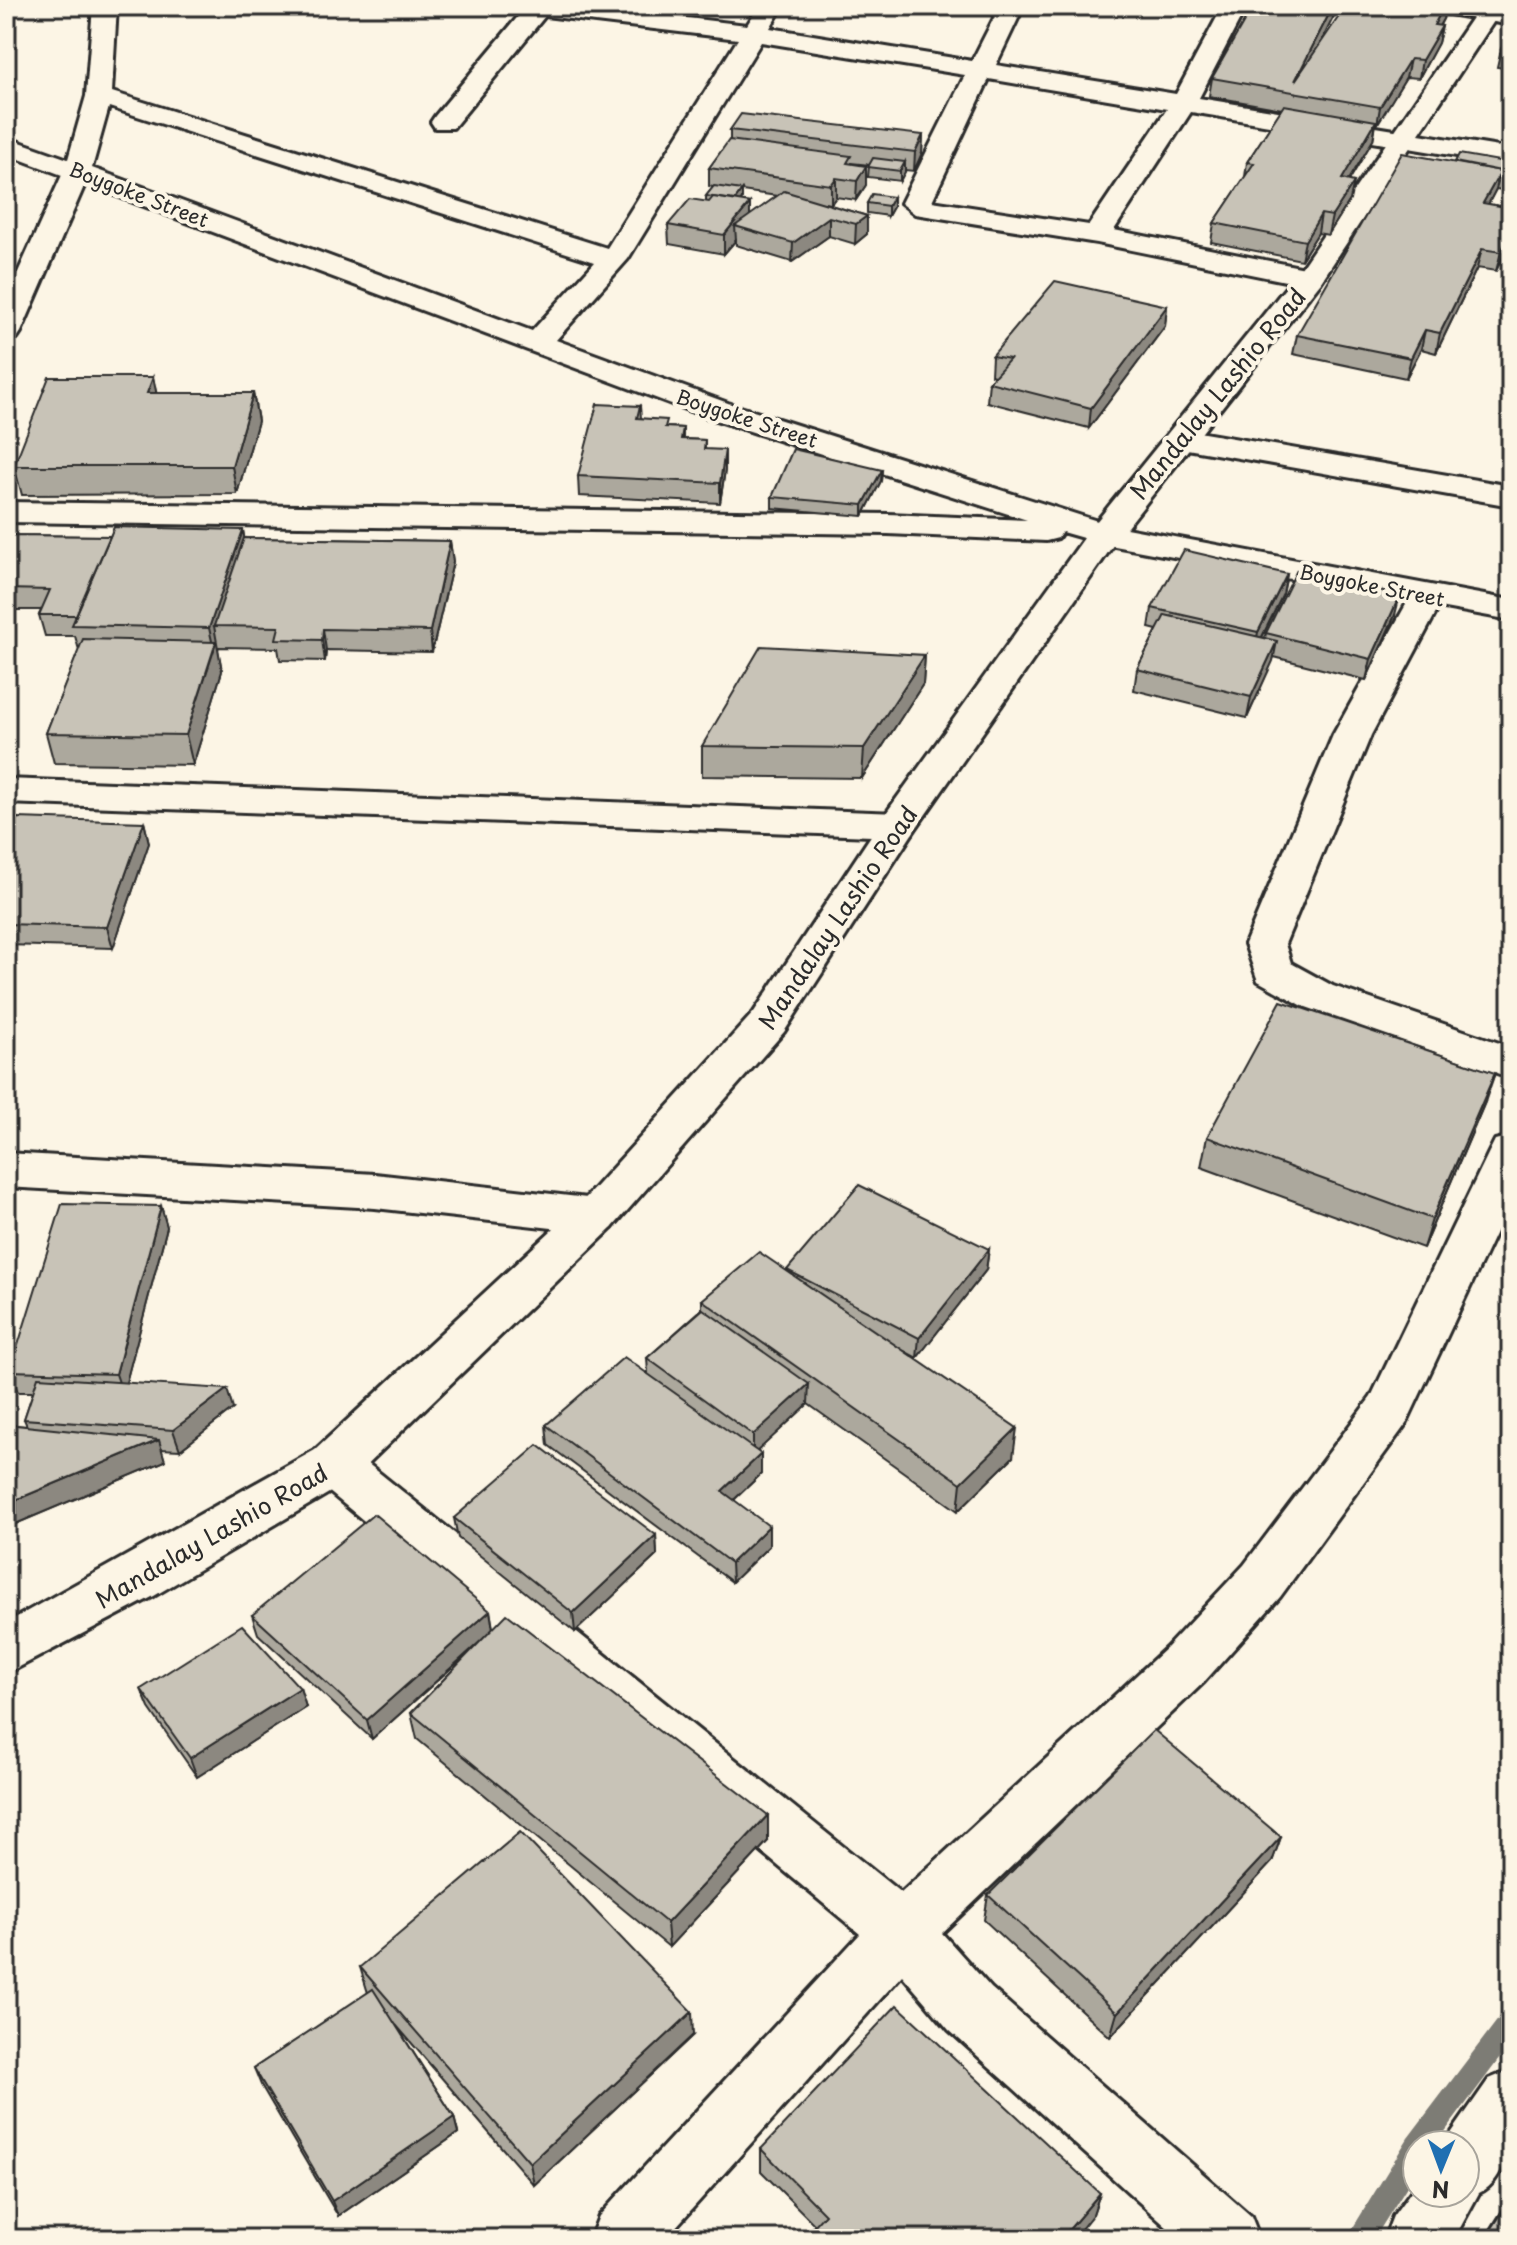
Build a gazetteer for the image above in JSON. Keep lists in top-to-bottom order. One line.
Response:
{"streets":{"main road":["Boygoke Street","Mandalay Lashio Road"]},"crossings":[["Boygoke Street","Mandalay Lashio Road"]],"north":"bottom"}
